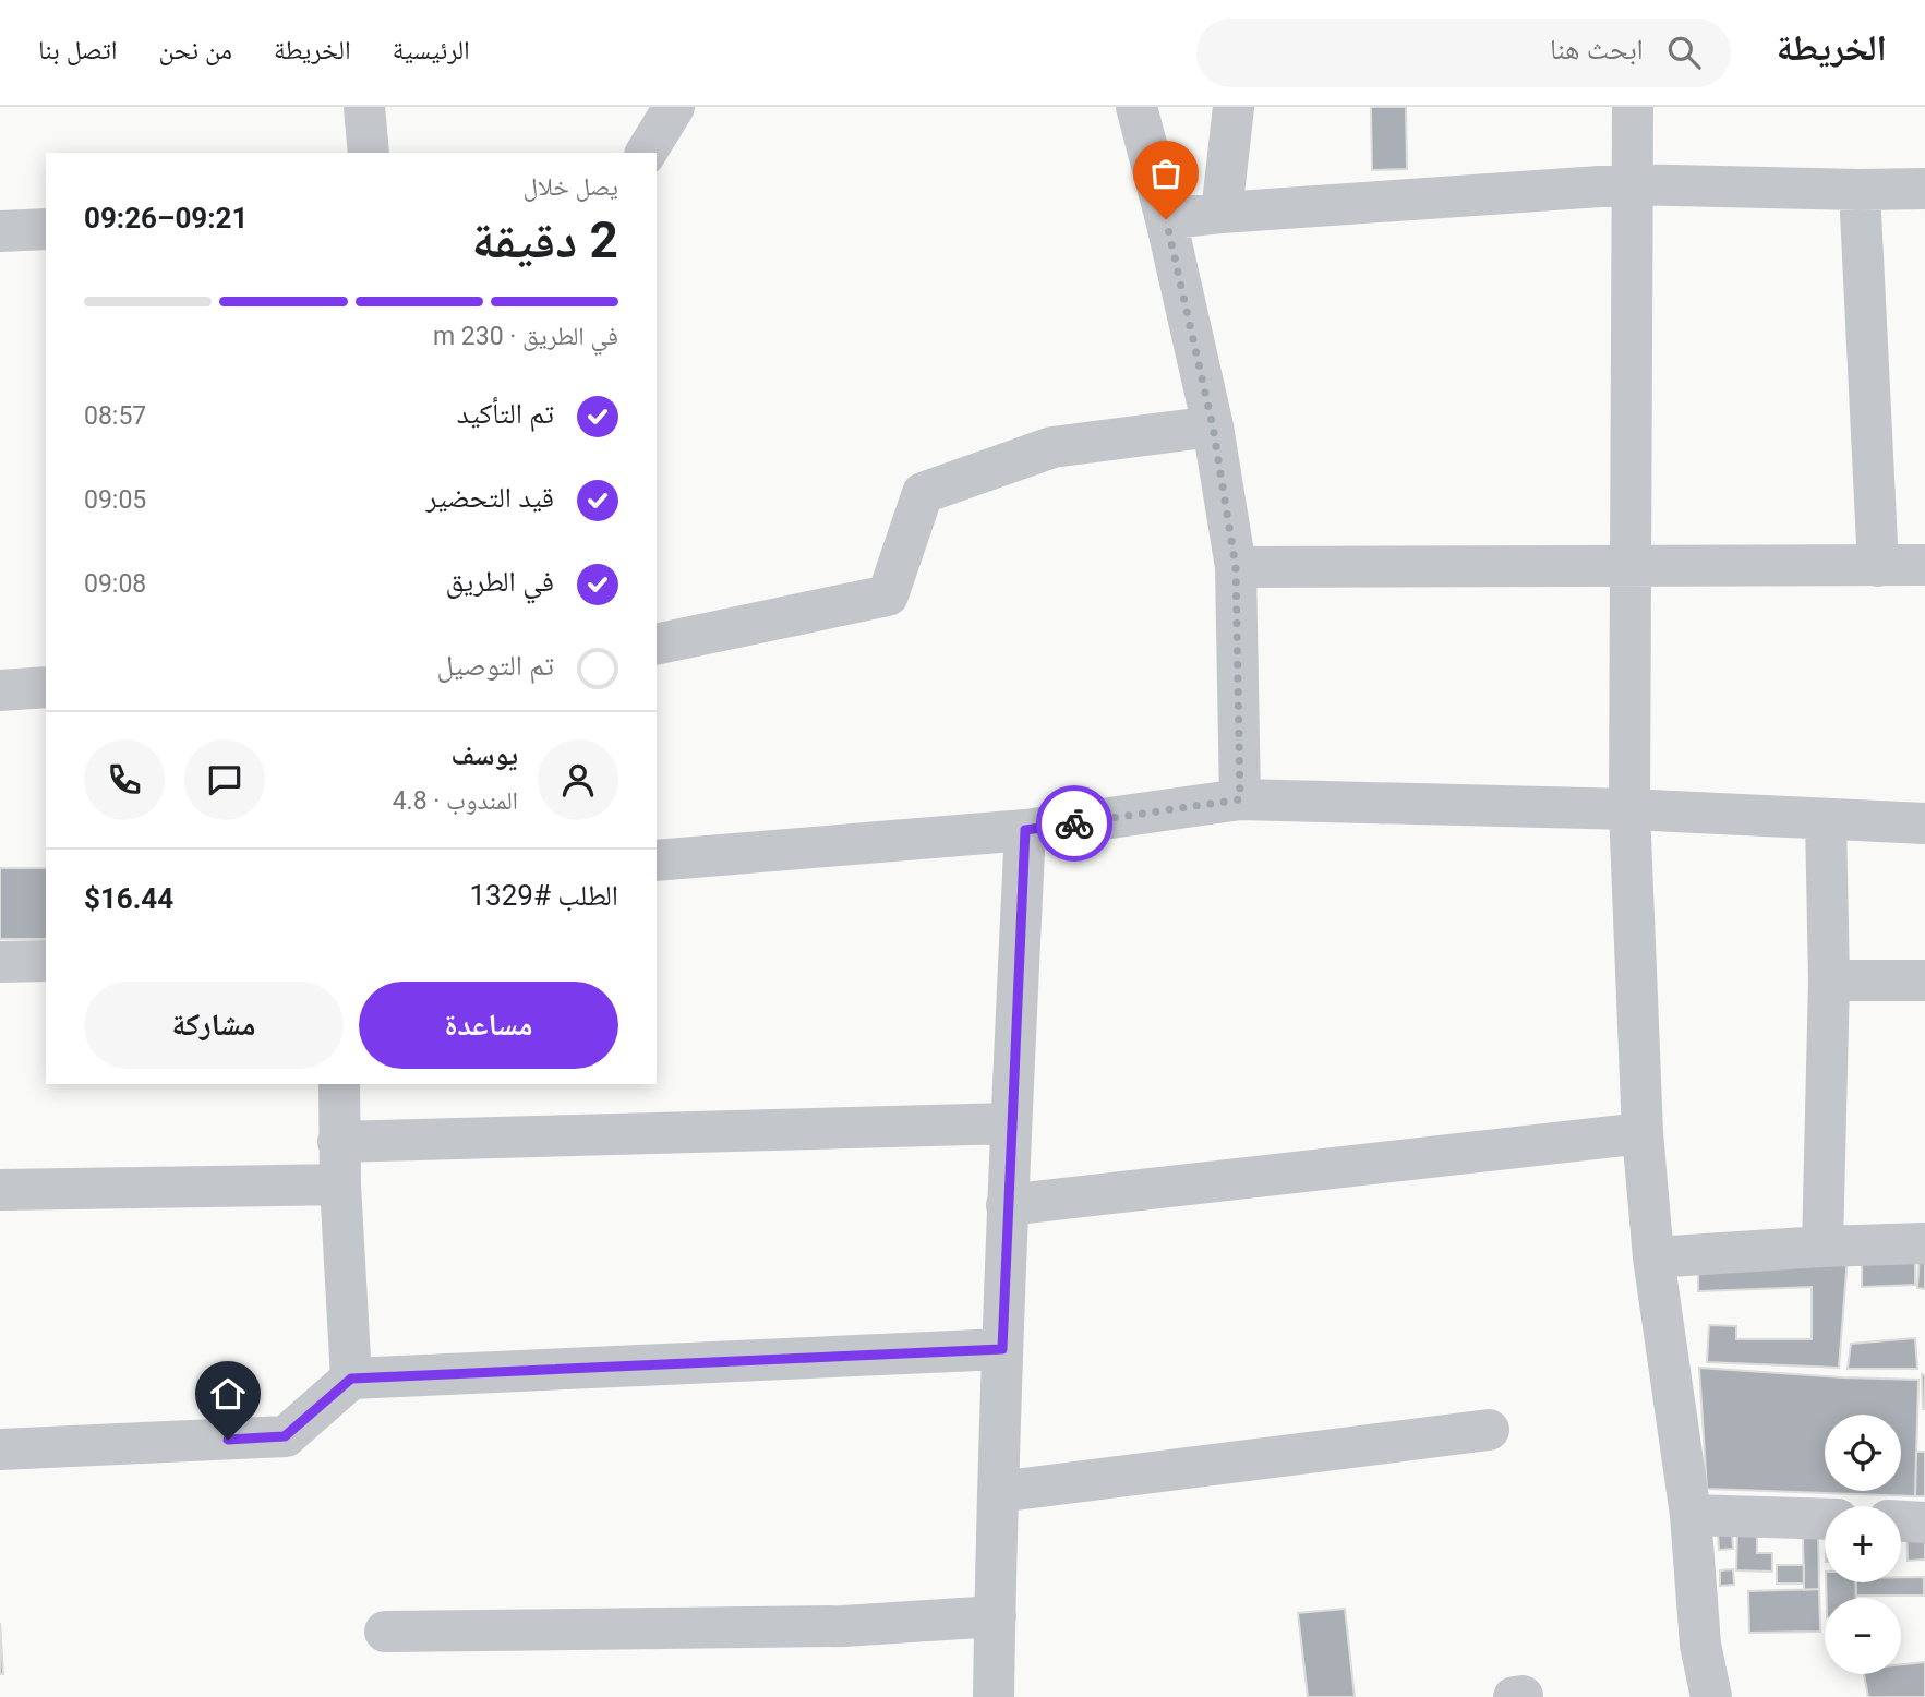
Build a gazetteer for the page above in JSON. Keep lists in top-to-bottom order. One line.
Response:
{"page":{"header":"الخريطة","search":"ابحث هنا","nav":["الرئيسية","الخريطة","من نحن","اتصل بنا"],"heading":["2 دقيقة","يصل خلال","09:21–09:26"],"panel":["يوسف","المندوب · 4.8","الطلب #1329","$16.44"],"bar":"في الطريق · 230 m","list":[["تم التأكيد","08:57"],["قيد التحضير","09:05"],["في الطريق","09:08"],"تم التوصيل"],"buttons":["مساعدة","مشاركة"],"map_buttons":["+","−"]}}
